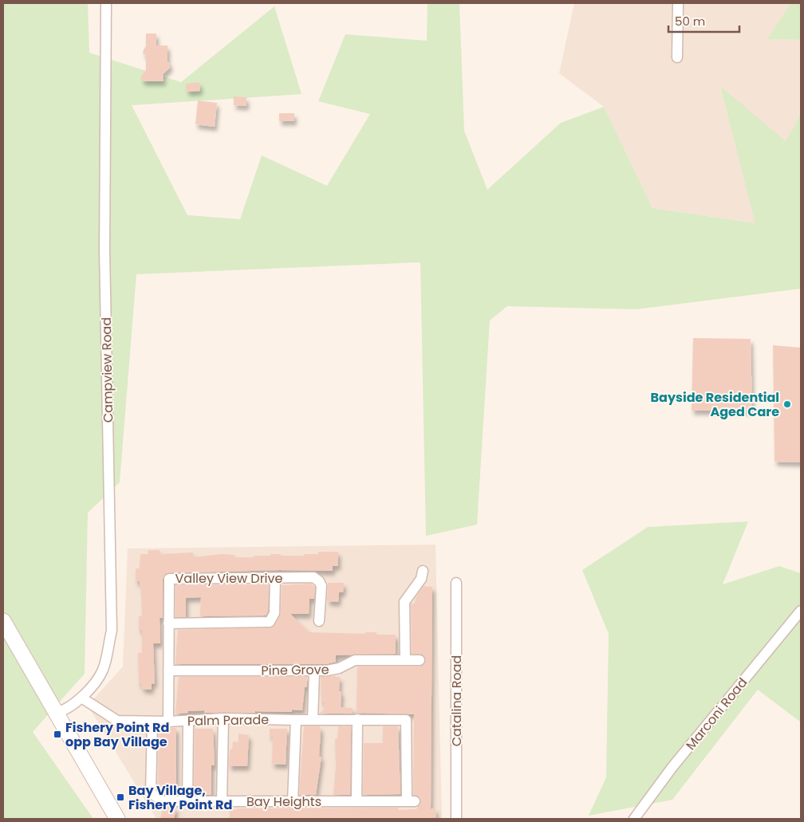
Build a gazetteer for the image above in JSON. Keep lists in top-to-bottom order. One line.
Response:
{"streets":{"street":["Campview Road","Valley View Drive","Pine Grove","Catalina Road","Marconi Road","Palm Parade","Bay Heights"]},"crossings":[["Campview Road","Palm Parade"],["Valley View Drive","Pine Grove"],["Valley View Drive","Palm Parade"],["Palm Parade","Bay Heights"]],"places":{"other":["Bayside Residential Aged Care"],"transit":["Fishery Point Rd opp Bay Village","Bay Village, Fishery Point Rd"]},"scale_bar":"50 m"}
